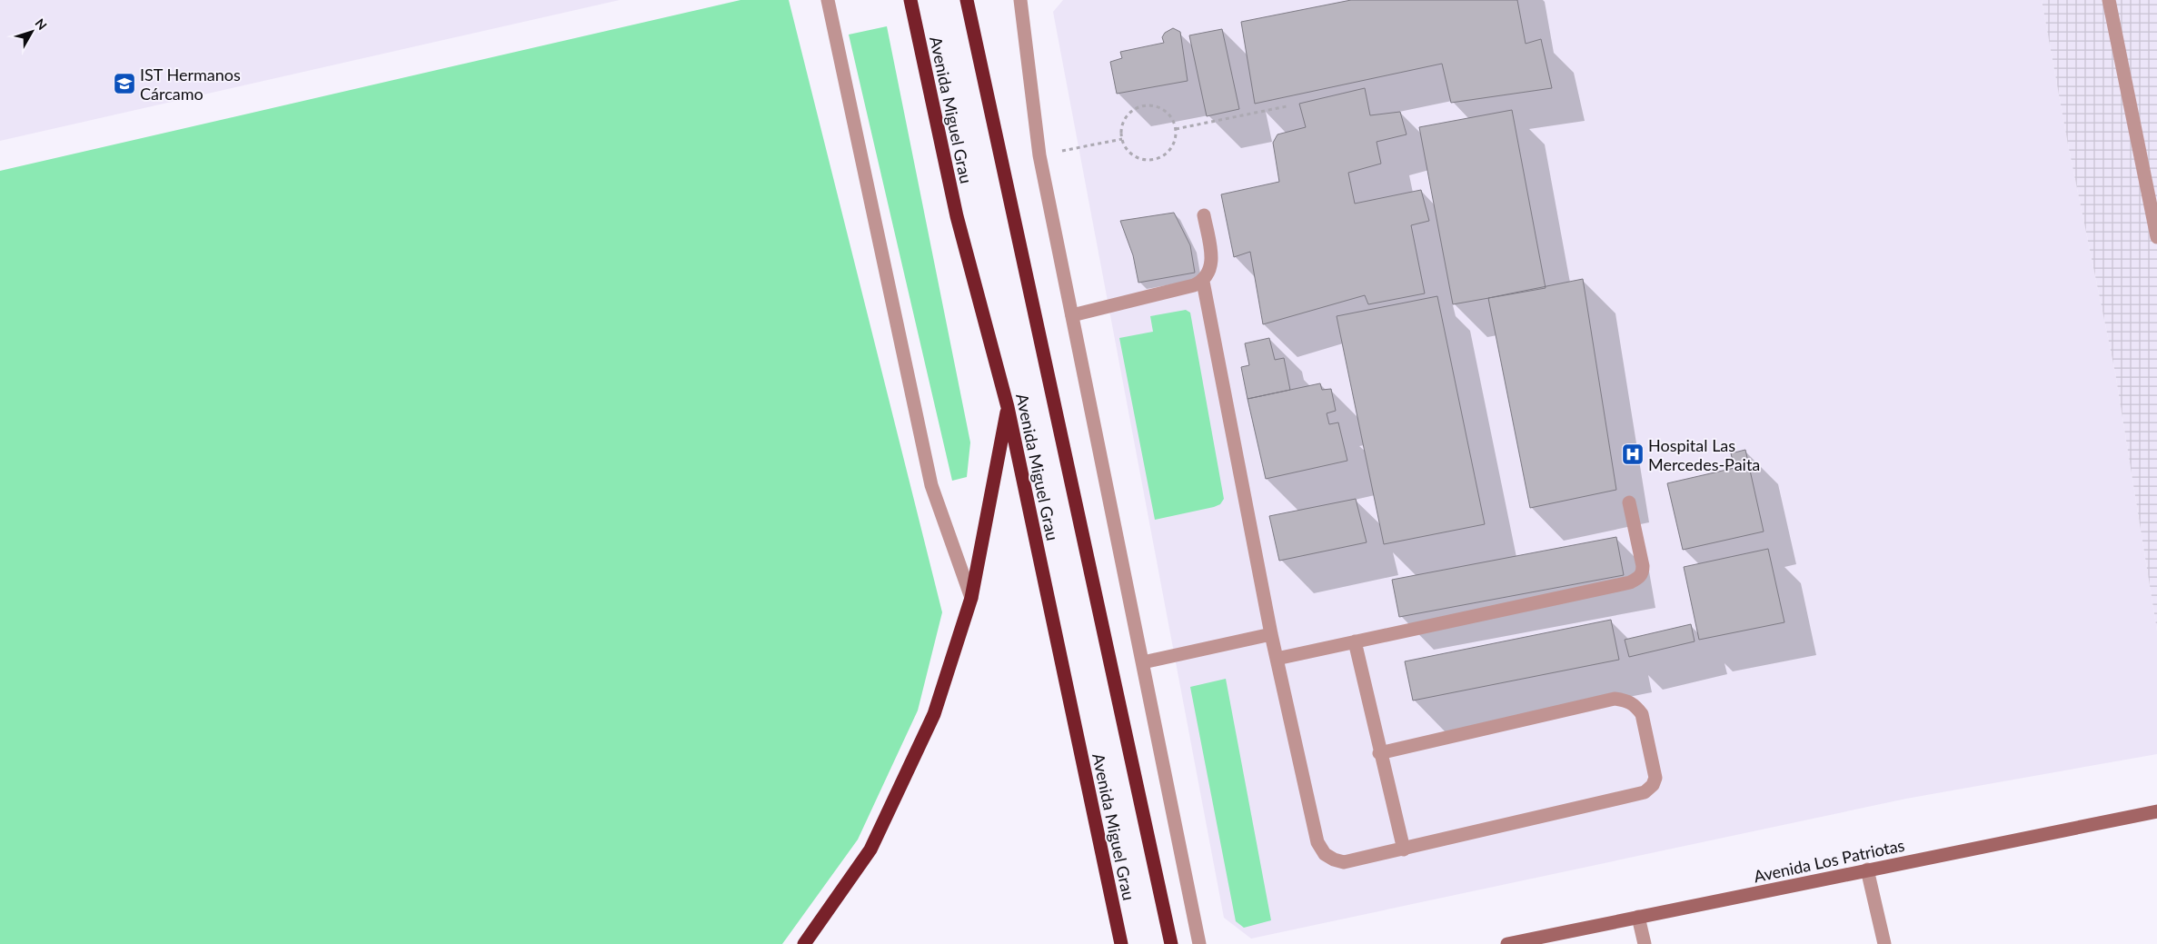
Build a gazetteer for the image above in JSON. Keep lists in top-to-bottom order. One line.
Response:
{"streets":{"highway":["Avenida Miguel Grau"],"street":["Avenida Los Patriotas"]},"places":{"school or university":["IST Hermanos Cárcamo"],"hospital":["Hospital Las Mercedes-Paita"]},"north":"top right"}
